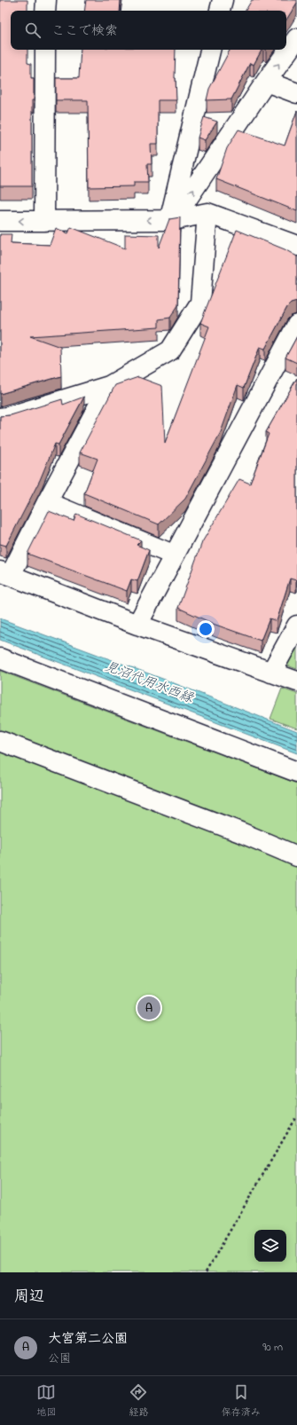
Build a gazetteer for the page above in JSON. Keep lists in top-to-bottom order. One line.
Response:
{"water":["見沼代用水西縁"],"page":{"search":"ここで検索","pins":"A","heading":"周辺","list":[{"mark":"A","name":"大宮第二公園","note":"公園","value":"90 m"}],"nav":["地図","経路","保存済み"]}}
